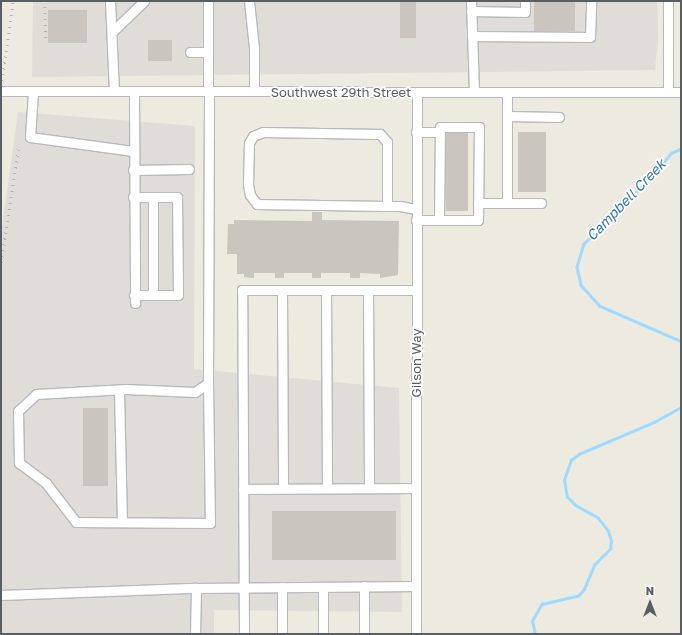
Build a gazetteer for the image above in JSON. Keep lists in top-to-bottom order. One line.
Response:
{"streets":{"street":["Southwest 29th Street","Gilson Way"]},"crossings":[["Southwest 29th Street","Gilson Way"]],"water":["Campbell Creek"],"north":"top"}
